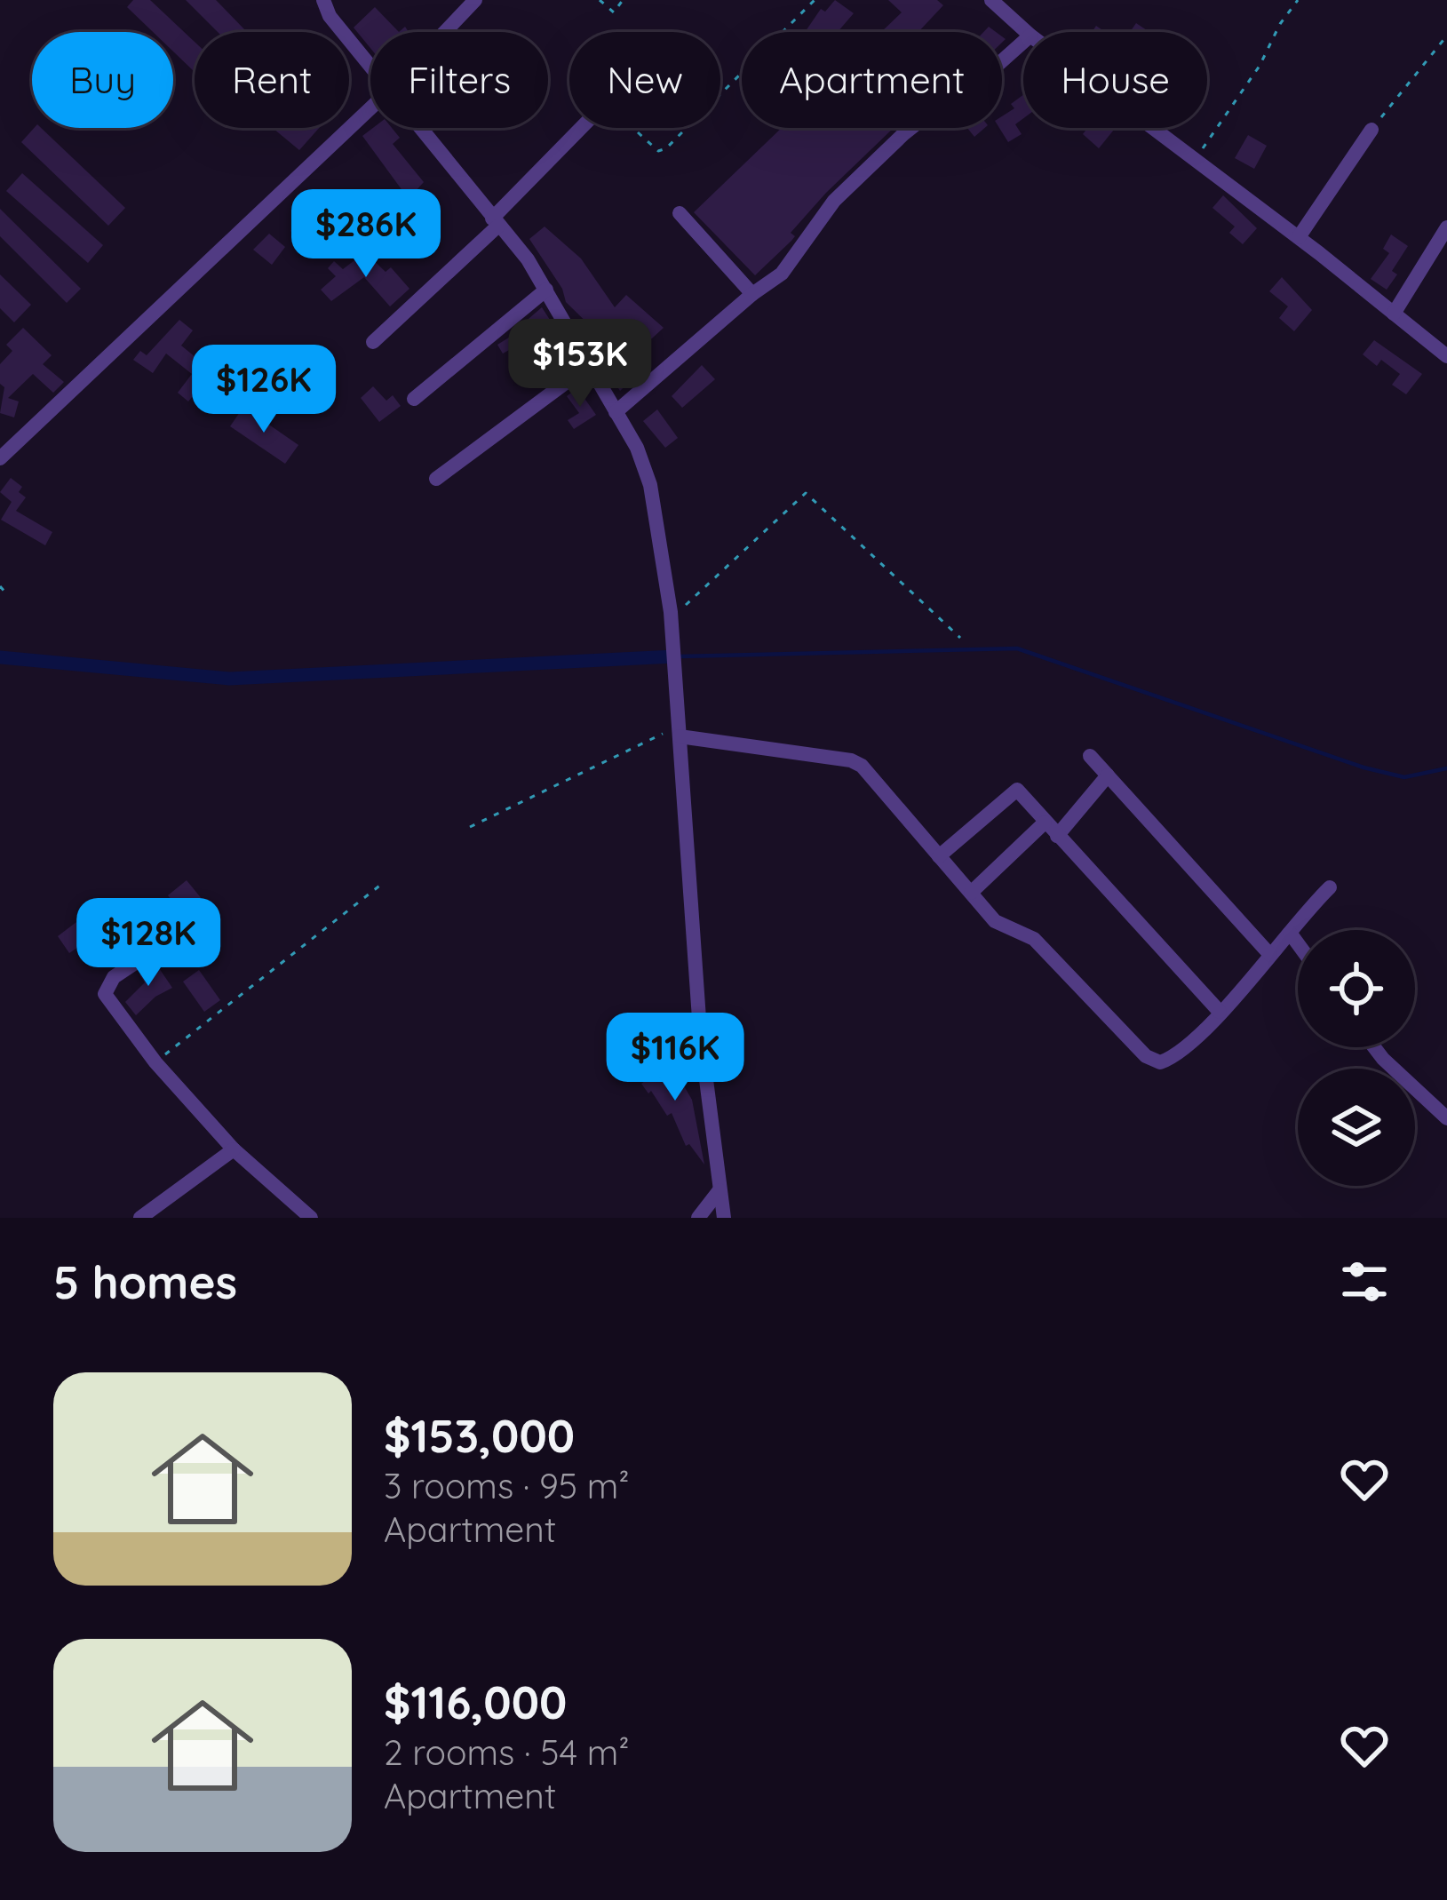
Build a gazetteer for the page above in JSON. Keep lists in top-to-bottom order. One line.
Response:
{"page":{"chip":["Buy","Rent","Filters","New","Apartment","House"],"price":["$286K","$153K","$126K","$128K","$116K"],"heading":"5 homes","list":[{"name":"$153,000","note":"3 rooms · 95 m² · Apartment"},{"name":"$116,000","note":"2 rooms · 54 m² · Apartment"}]}}
